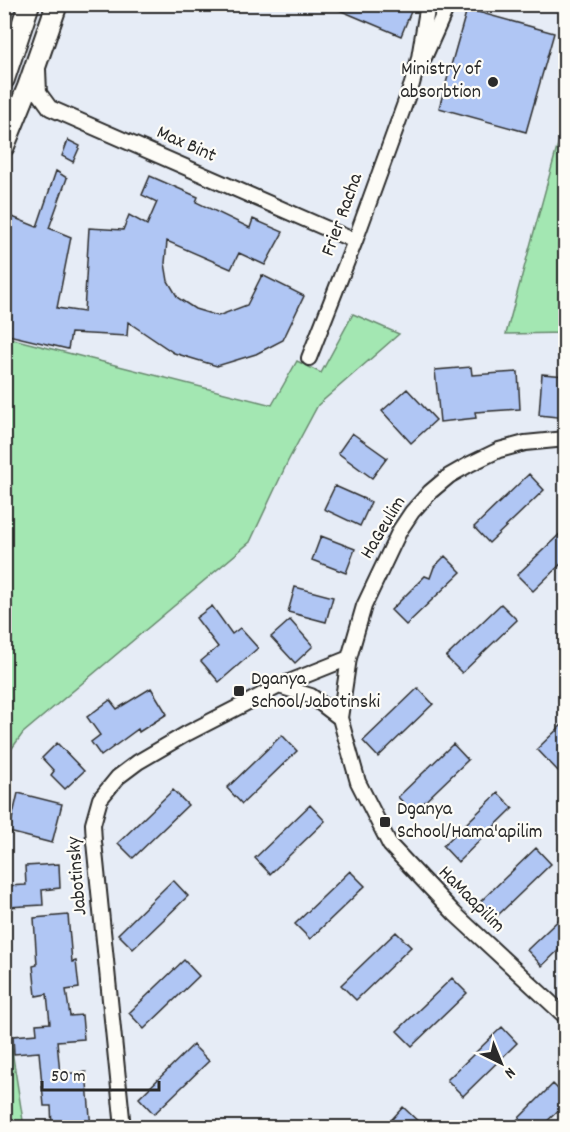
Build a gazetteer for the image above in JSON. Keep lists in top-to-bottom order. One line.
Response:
{"streets":{"street":["Max Bint","Frier Racha","HaGeulim","Jabotinsky","HaMaapilim"]},"crossings":[["Max Bint","Frier Racha"],["HaGeulim","Jabotinsky"],["HaGeulim","HaMaapilim"],["Jabotinsky","HaMaapilim"]],"places":{"other":["Ministry of absorbtion"],"transit":["Dganya School/Jabotinski","Dganya School/Hama'apilim"]},"scale_bar":"50 m","north":"bottom right"}
